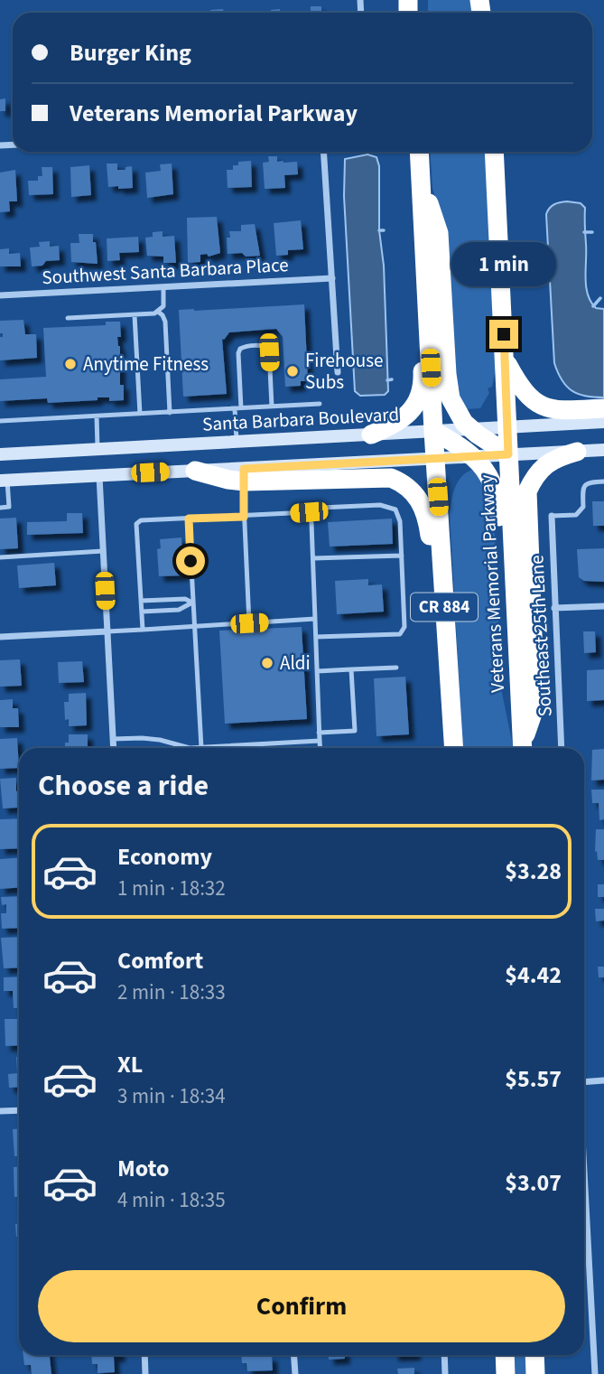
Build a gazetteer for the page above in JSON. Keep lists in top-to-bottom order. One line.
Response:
{"streets":{"highway":["Veterans Memorial Parkway","CR 884"],"main road":["Santa Barbara Boulevard"],"street":["Southwest Santa Barbara Place","Southeast 25th Lane"]},"crossings":[["Santa Barbara Boulevard","Veterans Memorial Parkway"],["Santa Barbara Boulevard","CR 884"]],"places":["Anytime Fitness","Firehouse Subs","Aldi"],"page":{"banner":["Burger King","Veterans Memorial Parkway"],"bubble":"1 min","heading":"Choose a ride","list":[{"name":"Economy","note":"1 min · 18:32","value":"$3.28"},{"name":"Comfort","note":"2 min · 18:33","value":"$4.42"},{"name":"XL","note":"3 min · 18:34","value":"$5.57"},{"name":"Moto","note":"4 min · 18:35","value":"$3.07"}],"buttons":"Confirm"}}
